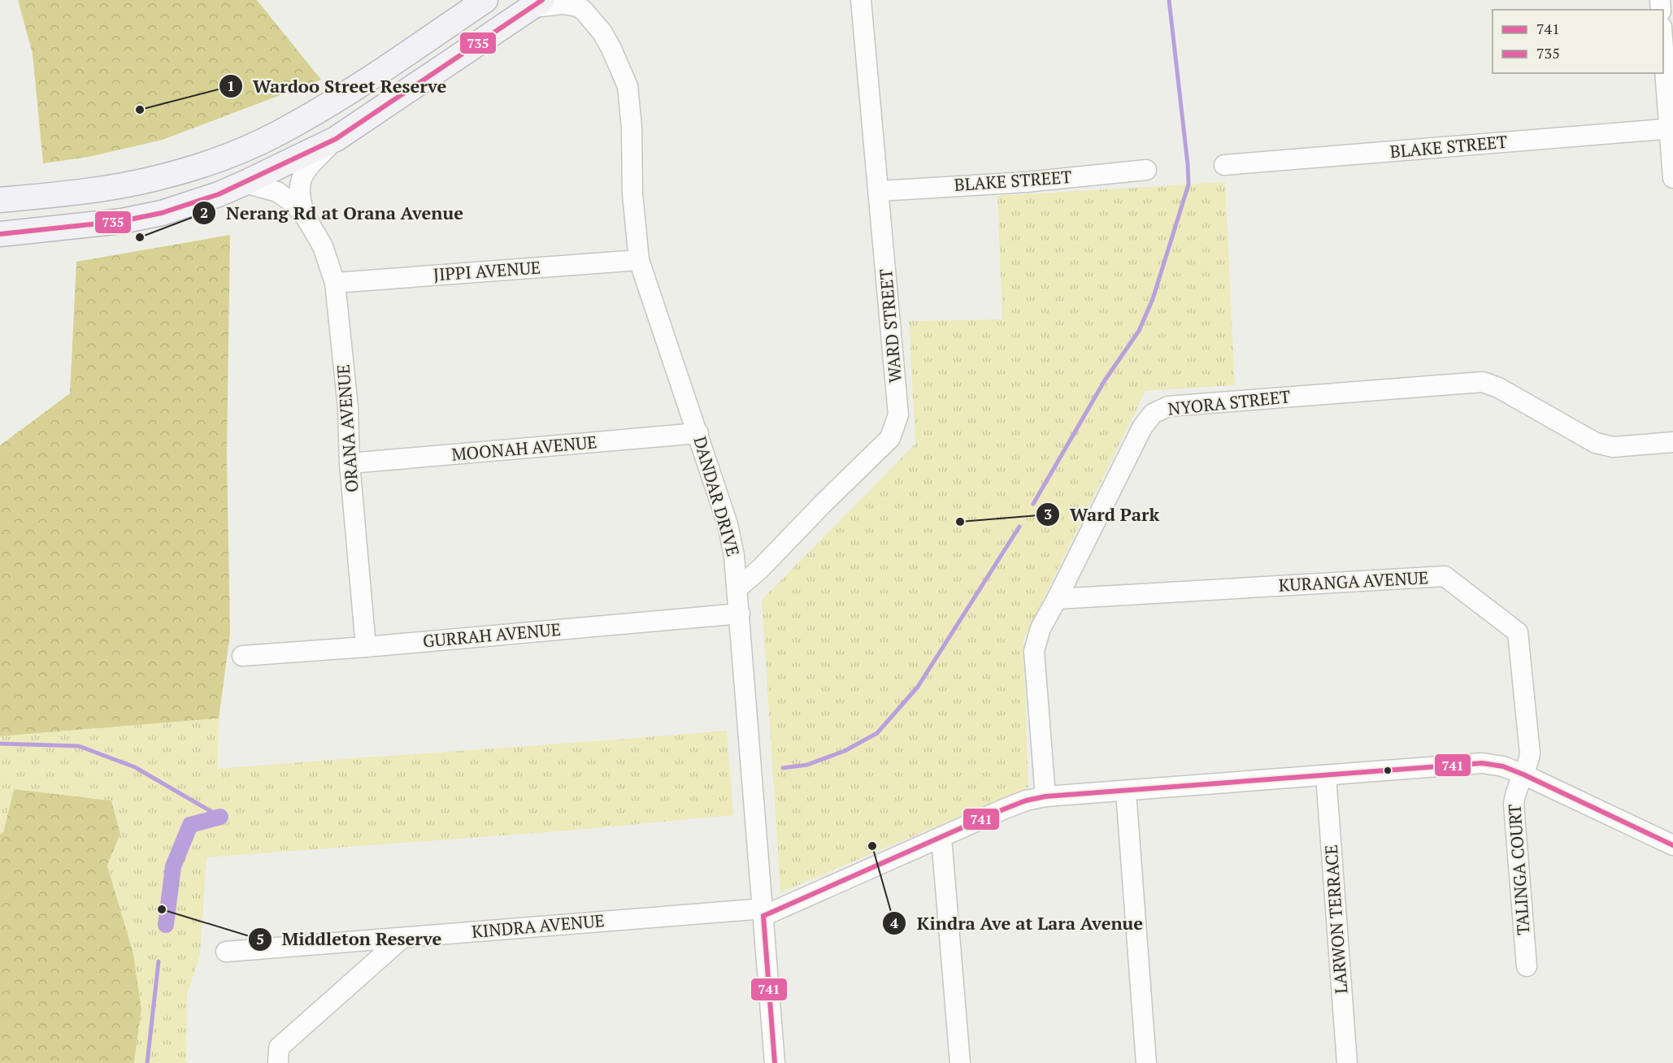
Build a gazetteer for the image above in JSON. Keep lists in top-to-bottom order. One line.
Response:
{"streets":{"street":["BLAKE STREET","JIPPI AVENUE","WARD STREET","NYORA STREET","ORANA AVENUE","MOONAH AVENUE","DANDAR DRIVE","KURANGA AVENUE","GURRAH AVENUE","TALINGA COURT","LARWON TERRACE","KINDRA AVENUE"]},"crossings":[["BLAKE STREET","WARD STREET"],["JIPPI AVENUE","ORANA AVENUE"],["JIPPI AVENUE","DANDAR DRIVE"],["WARD STREET","DANDAR DRIVE"],["NYORA STREET","KURANGA AVENUE"],["NYORA STREET","KINDRA AVENUE"],["ORANA AVENUE","MOONAH AVENUE"],["ORANA AVENUE","GURRAH AVENUE"],["MOONAH AVENUE","DANDAR DRIVE"],["DANDAR DRIVE","GURRAH AVENUE"],["DANDAR DRIVE","KINDRA AVENUE"],["KURANGA AVENUE","TALINGA COURT"],["KURANGA AVENUE","KINDRA AVENUE"],["TALINGA COURT","KINDRA AVENUE"],["LARWON TERRACE","KINDRA AVENUE"]],"places":["Wardoo Street Reserve","Nerang Rd at Orana Avenue","Ward Park","Kindra Ave at Lara Avenue","Middleton Reserve"],"lines":["transit line 735","transit line 741"],"legend":["741","735"]}
